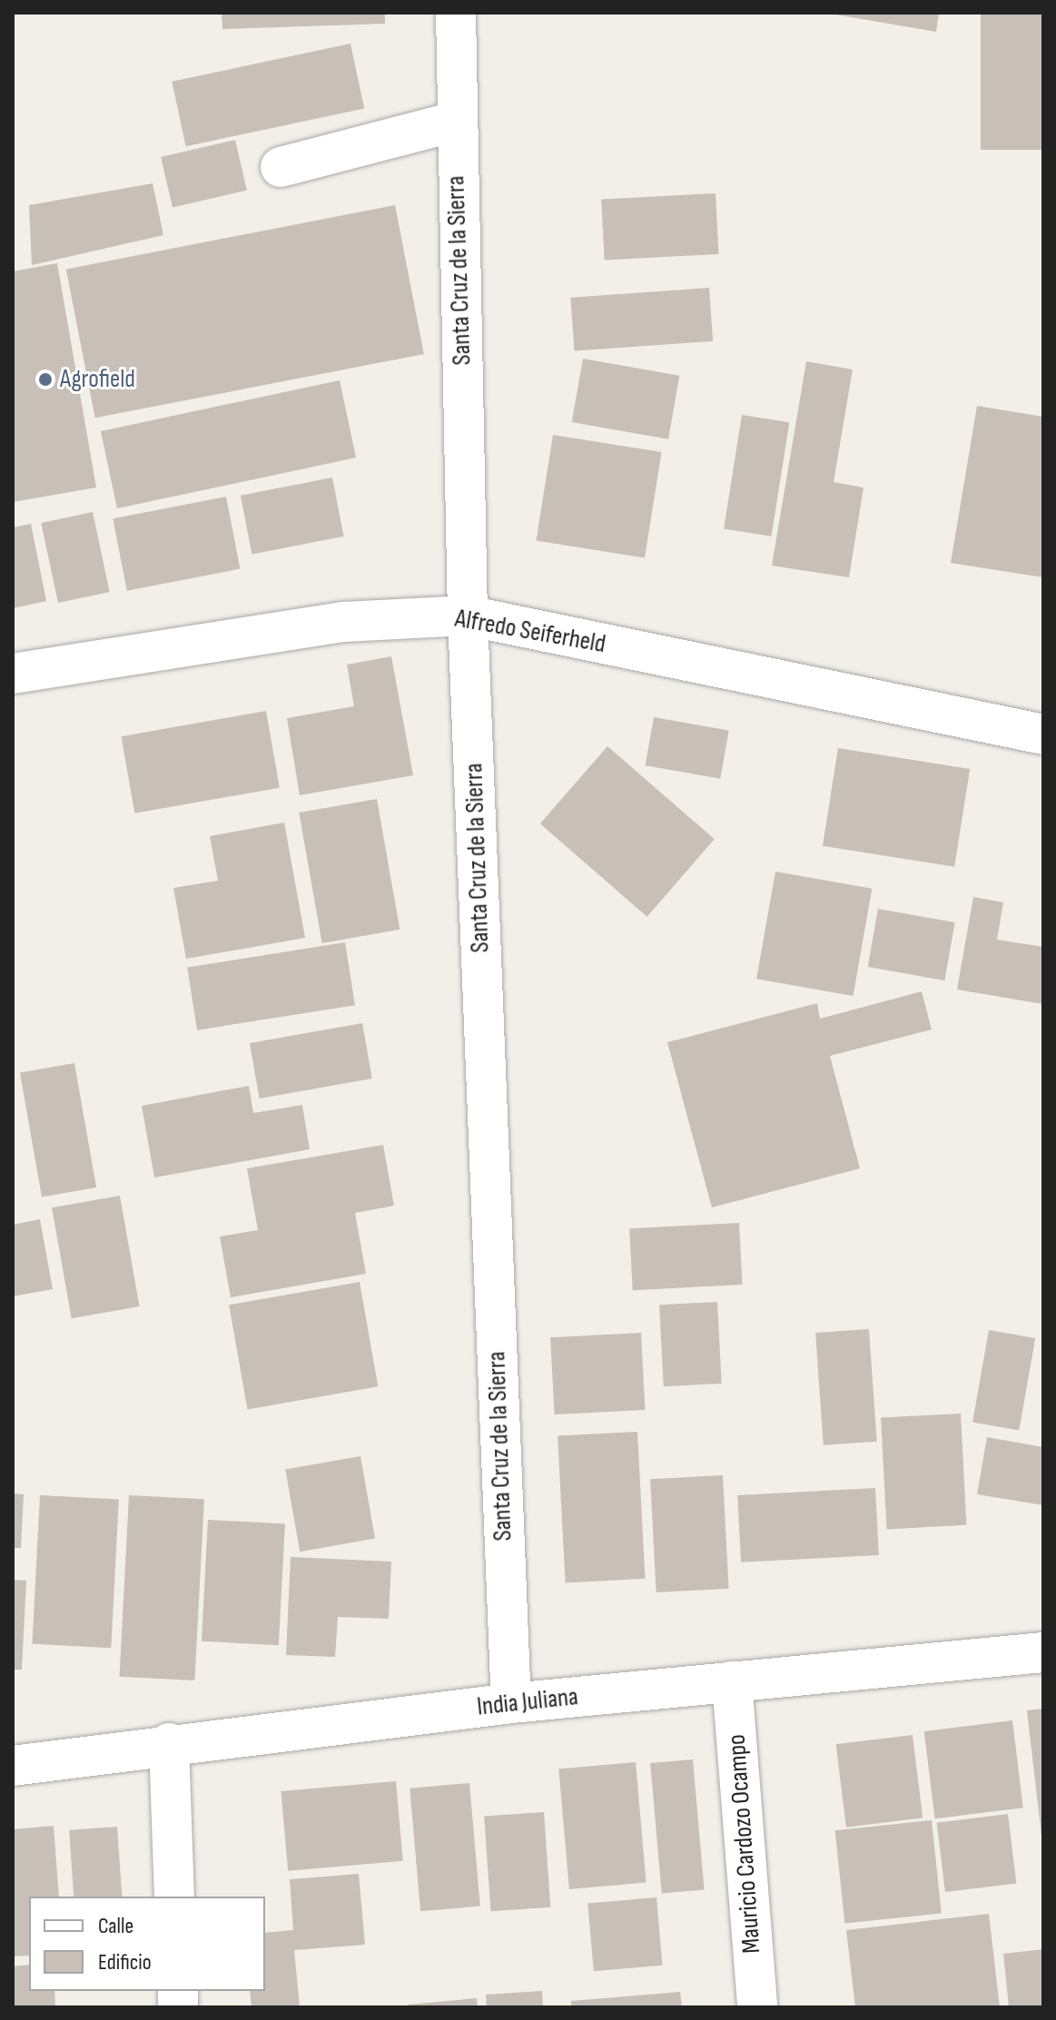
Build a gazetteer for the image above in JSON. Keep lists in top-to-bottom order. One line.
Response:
{"streets":{"street":["Santa Cruz de la Sierra","Alfredo Seiferheld","India Juliana","Mauricio Cardozo Ocampo"]},"crossings":[["Santa Cruz de la Sierra","Alfredo Seiferheld"],["Santa Cruz de la Sierra","India Juliana"],["India Juliana","Mauricio Cardozo Ocampo"]],"places":["Agrofield"],"legend":["Calle","Edificio"]}
